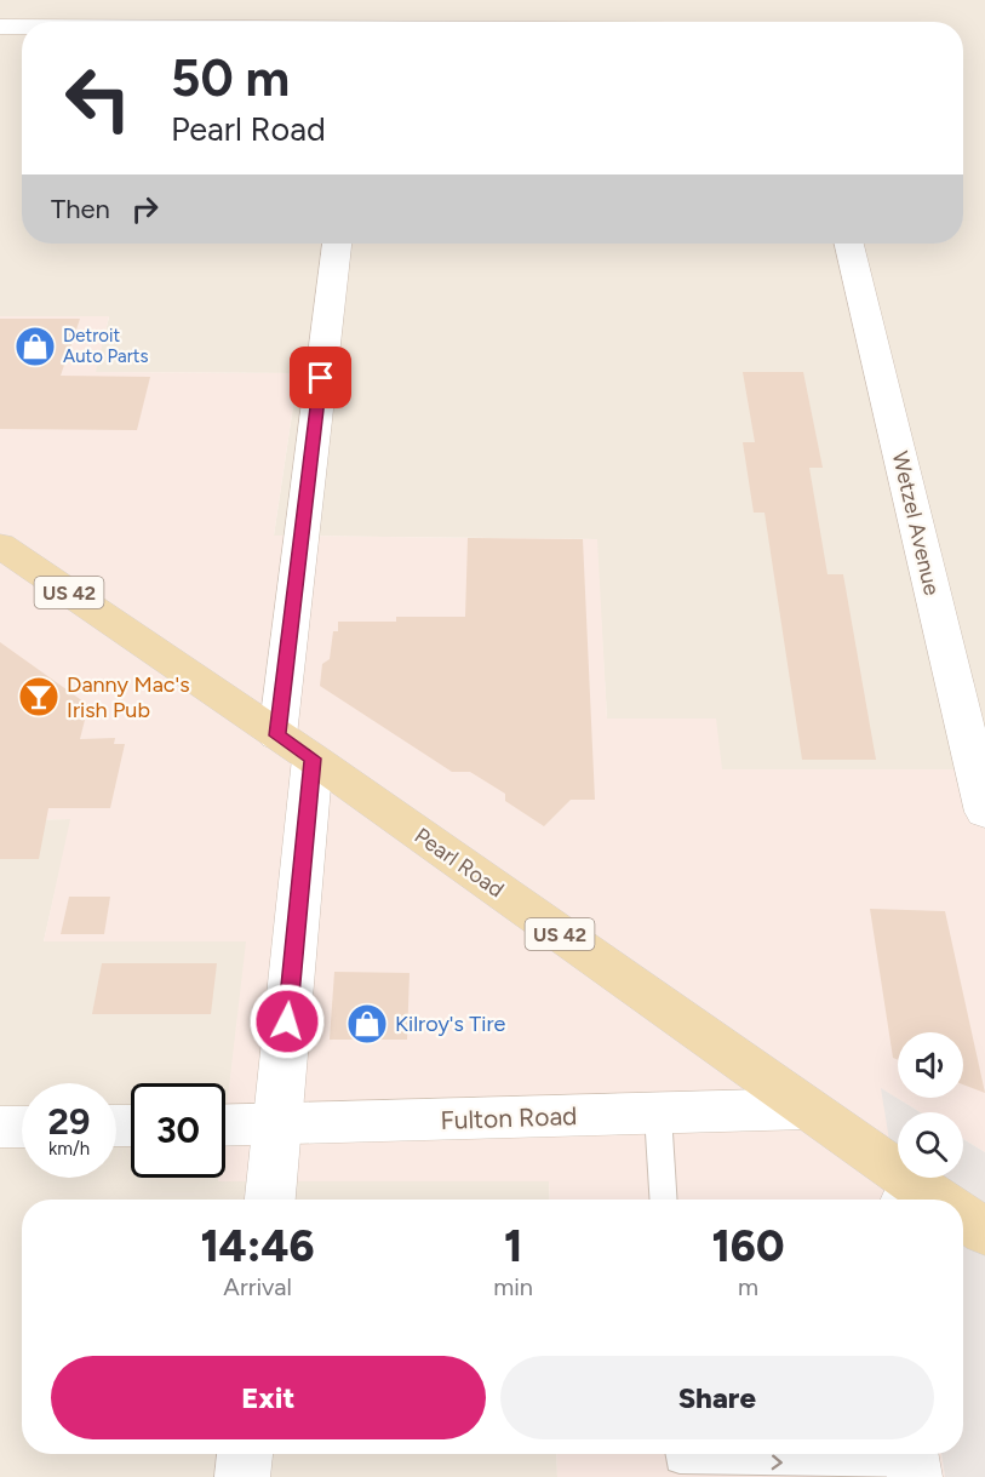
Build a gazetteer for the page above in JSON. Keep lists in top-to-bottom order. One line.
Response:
{"streets":{"main road":["US 42","Pearl Road"],"street":["Wetzel Avenue","Fulton Road"]},"crossings":[["Pearl Road","Fulton Road"]],"places":{"shop":["Detroit Auto Parts","Kilroy's Tire"],"bar":["Danny Mac's Irish Pub"]},"page":{"turn":["50 m","Pearl Road"],"then":"Then","speed":"29 km/h","limit":"30","eta":["14:46","Arrival","1","min","160","m"],"buttons":["Exit","Share"]}}
